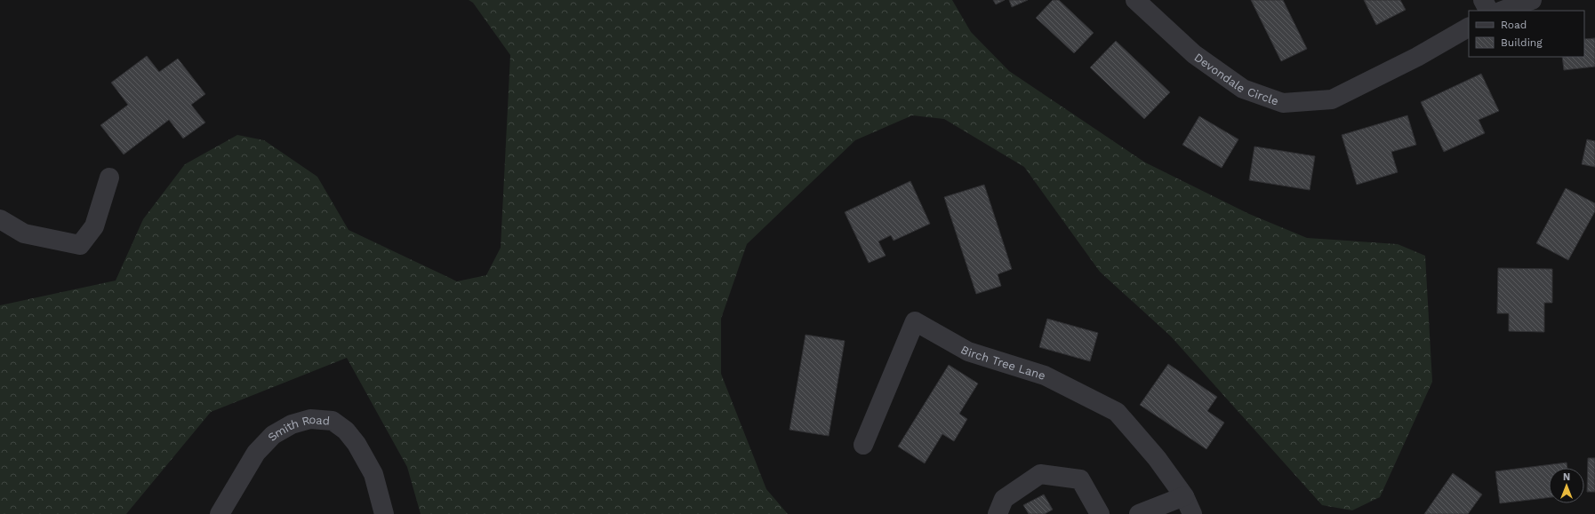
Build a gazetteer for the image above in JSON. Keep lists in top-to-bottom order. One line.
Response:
{"streets":{"street":["Devondale Circle","Birch Tree Lane","Smith Road"]},"legend":["Road","Building"],"north":"top"}
